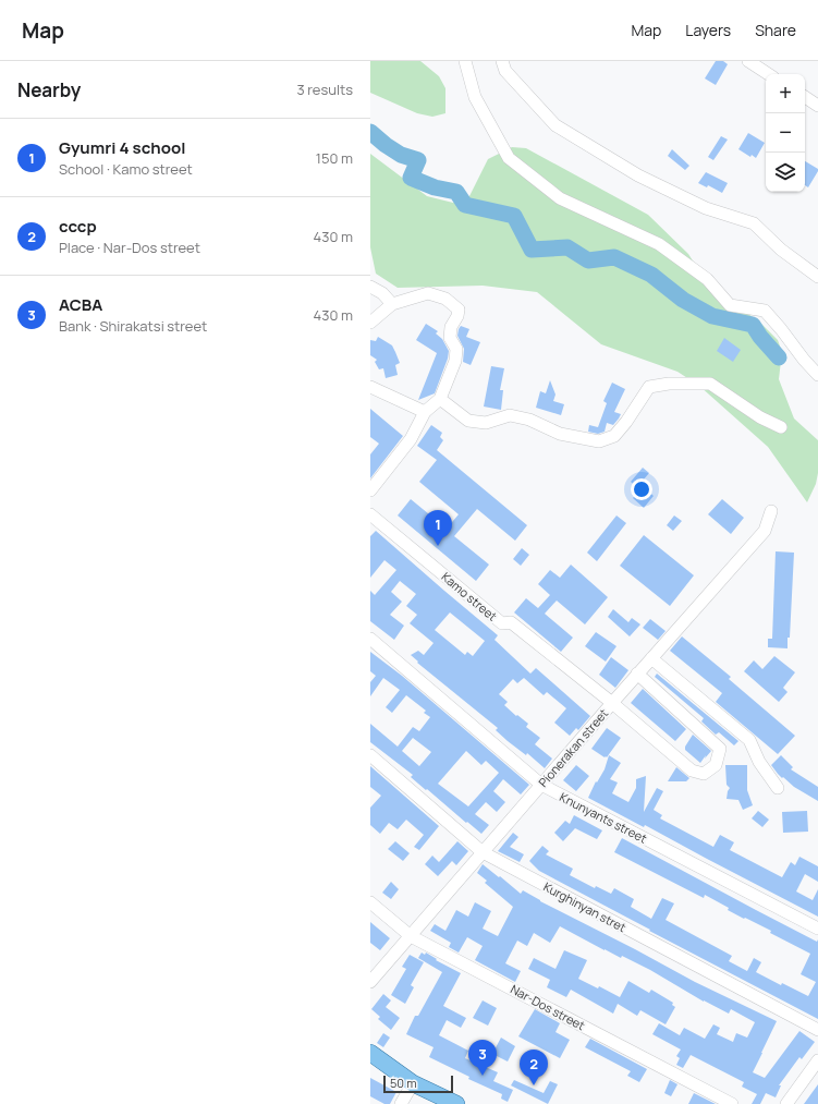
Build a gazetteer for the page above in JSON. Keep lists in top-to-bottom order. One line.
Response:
{"streets":{"street":["Kamo street","Pionerakan street","Knunyants street","Kurghinyan stret","Nar-Dos street"]},"crossings":[["Kamo street","Pionerakan street"],["Pionerakan street","Knunyants street"],["Pionerakan street","Kurghinyan stret"],["Pionerakan street","Nar-Dos street"]],"scale_bar":"50 m","page":{"header":"Map","nav":["Map","Layers","Share"],"heading":["Nearby","3 results"],"map_buttons":["+","−"],"list":[{"mark":"1","name":"Gyumri 4 school","note":"School · Kamo street","value":"150 m"},{"mark":"2","name":"ссср","note":"Place · Nar-Dos street","value":"430 m"},{"mark":"3","name":"ACBA","note":"Bank · Shirakatsi street","value":"430 m"}],"pins":["1","3","2"],"scale":"50 m"}}
